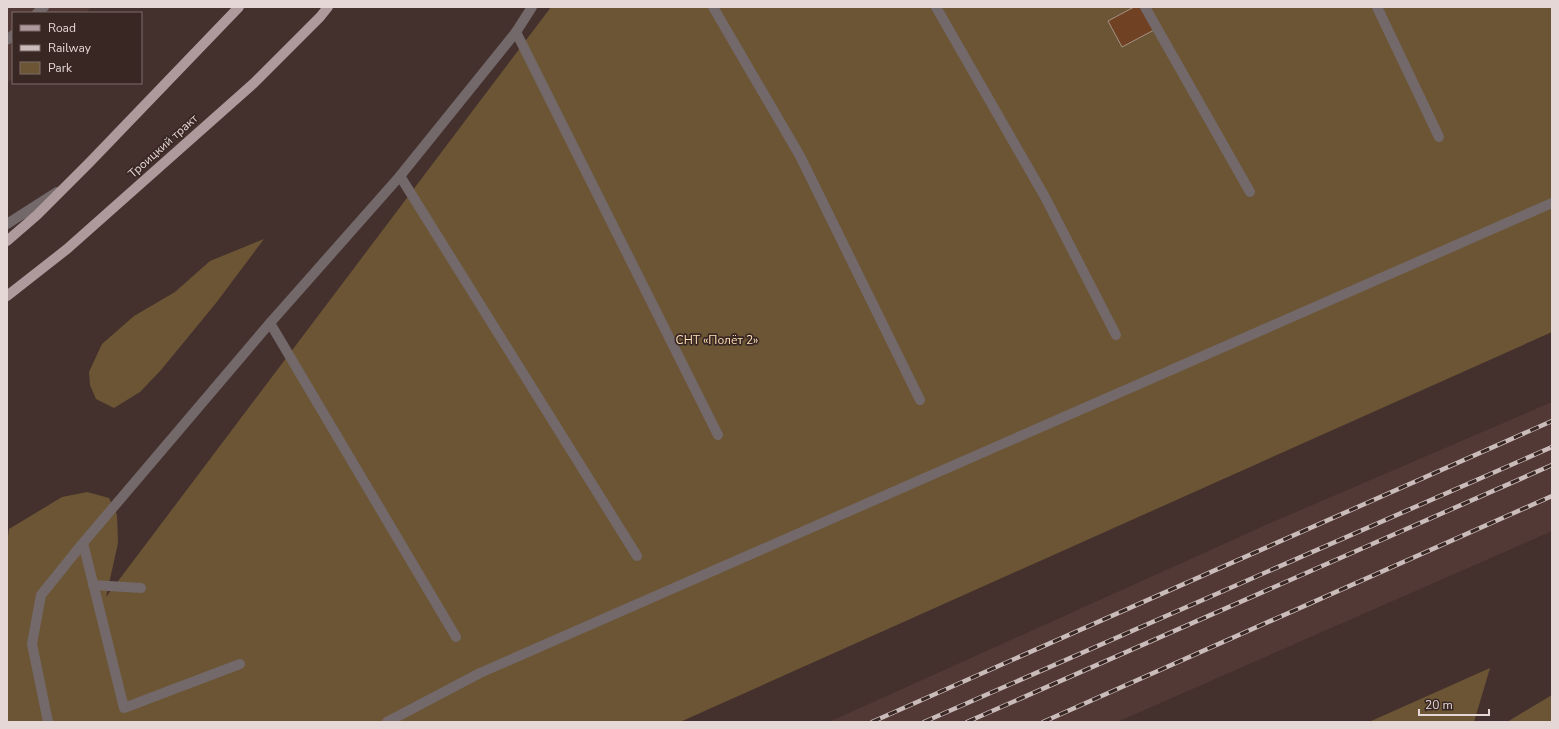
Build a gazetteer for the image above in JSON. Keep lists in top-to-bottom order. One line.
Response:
{"streets":{"main road":["Троицкий тракт"]},"parks":["СНТ «Полёт 2»"],"legend":["Road","Railway","Park"],"scale_bar":"20 m"}
